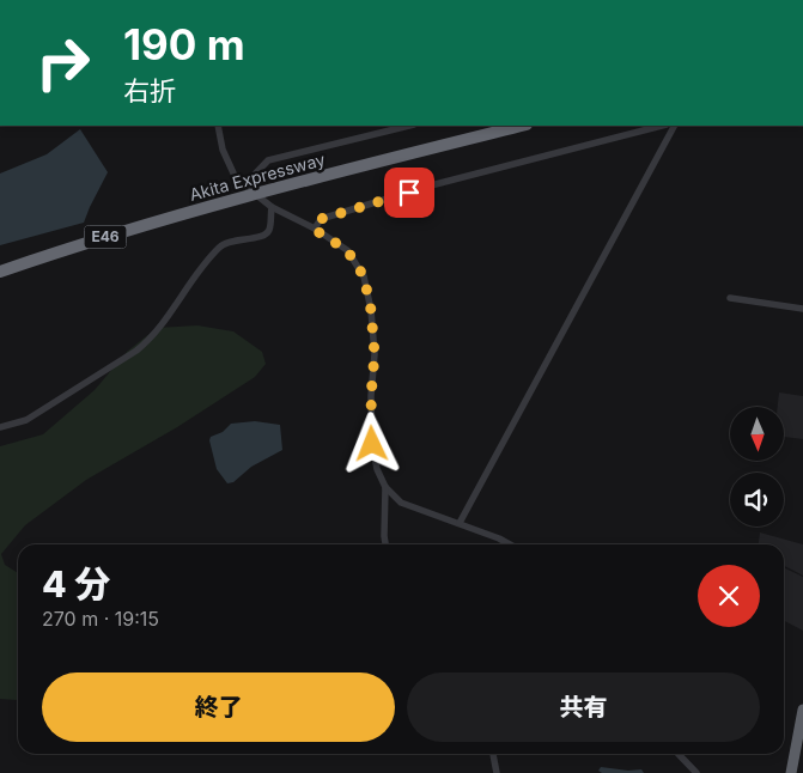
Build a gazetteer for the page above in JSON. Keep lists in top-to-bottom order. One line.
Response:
{"streets":{"highway":["Akita Expressway","E46"]},"north":"bottom","page":{"turn":["190 m","右折"],"heading":["4 分","270 m · 19:15"],"buttons":["終了","共有"]}}
